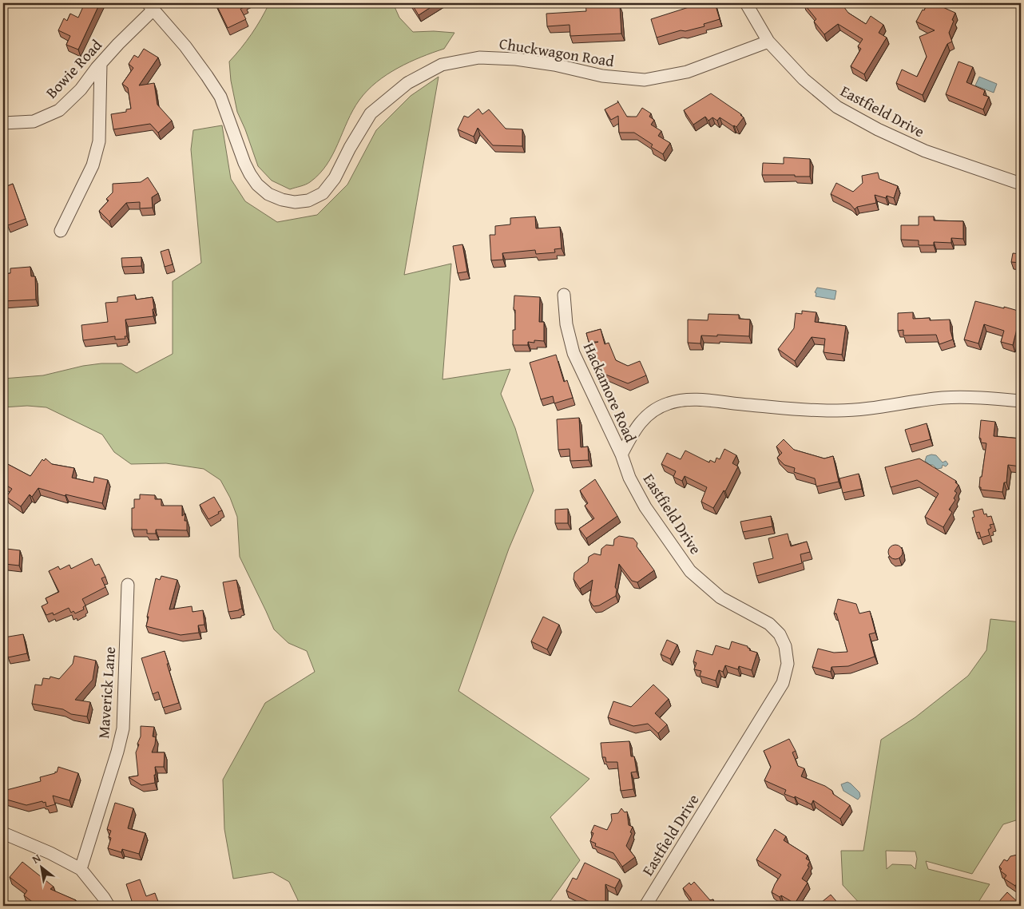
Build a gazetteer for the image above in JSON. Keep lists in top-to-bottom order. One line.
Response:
{"streets":{"street":["Chuckwagon Road","Bowie Road","Eastfield Drive","Hackamore Road","Maverick Lane"]},"crossings":[["Chuckwagon Road","Bowie Road"],["Chuckwagon Road","Eastfield Drive"],["Eastfield Drive","Hackamore Road"]],"north":"top left"}
